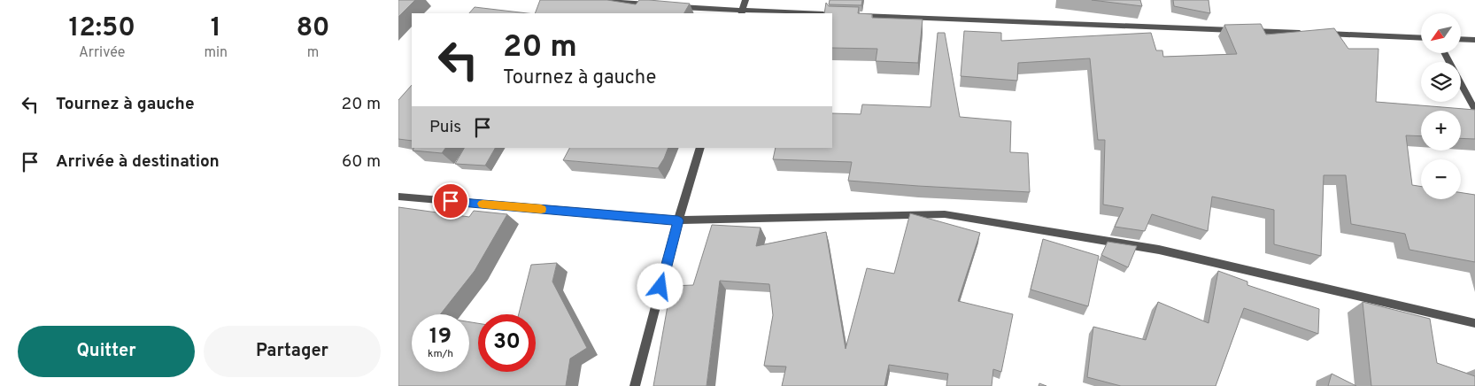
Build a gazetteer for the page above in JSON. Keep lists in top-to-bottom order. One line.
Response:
{"north":"bottom left","page":{"eta":["12:50","Arrivée","1","min","80","m"],"map_buttons":["+","−"],"turn":["20 m","Tournez à gauche"],"list":[{"name":"Tournez à gauche","value":"20 m"},{"name":"Arrivée à destination","value":"60 m"}],"then":"Puis","speed":"19 km/h","limit":"30","buttons":["Quitter","Partager"]}}
